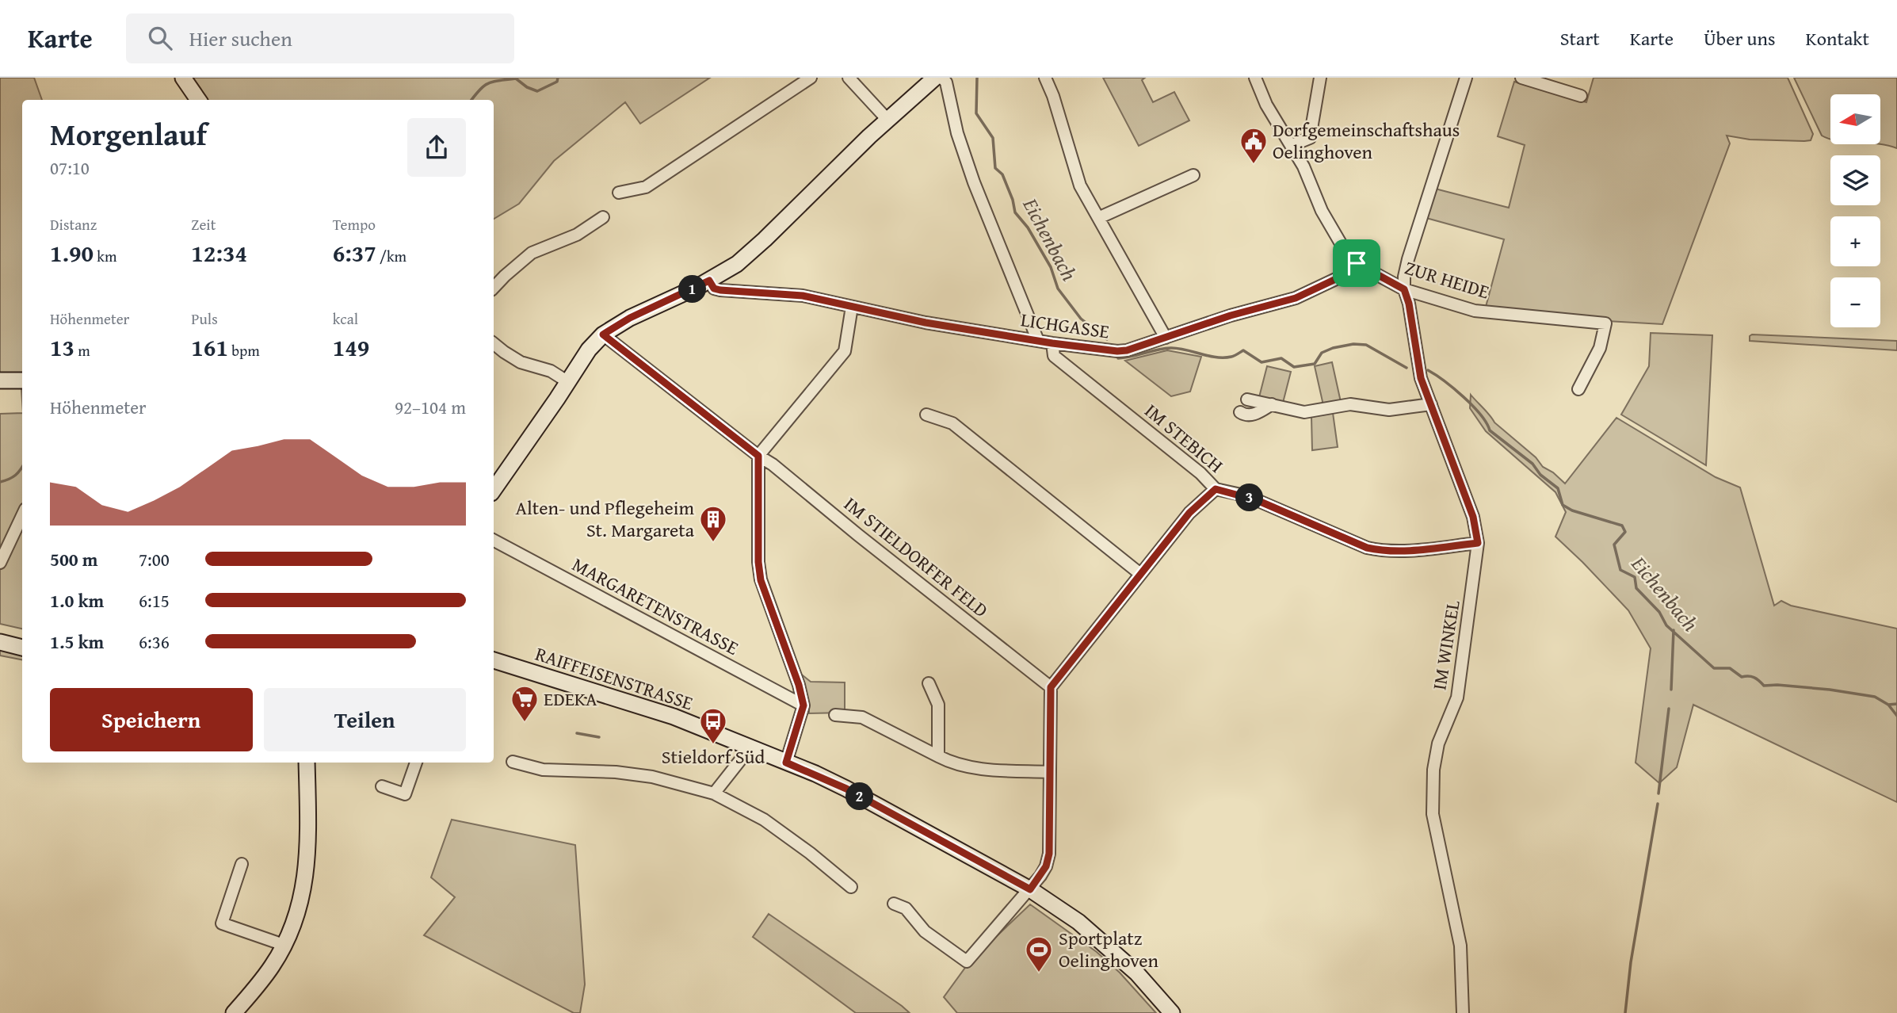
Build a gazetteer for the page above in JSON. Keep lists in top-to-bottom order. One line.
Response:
{"streets":{"main road":["RAIFFEISENSTRASSE"],"street":["ZUR HEIDE","LICHGASSE","IM STEBICH","IM STIELDORFER FELD","MARGARETENSTRASSE","IM WINKEL"]},"crossings":[["ZUR HEIDE","LICHGASSE"],["ZUR HEIDE","IM WINKEL"],["LICHGASSE","IM STEBICH"],["IM STEBICH","IM WINKEL"]],"water":["Eichenbach"],"places":{"public building":["Dorfgemeinschaftshaus Oelinghoven"],"building":["Alten- und Pflegeheim St. Margareta"],"supermarket":["EDEKA"],"bus stop":["Stieldorf Süd"],"sports":["Sportplatz Oelinghoven"]},"north":"left","page":{"header":"Karte","search":"Hier suchen","nav":["Start","Karte","Über uns","Kontakt"],"map_buttons":["+","−"],"heading":["Morgenlauf","07:10"],"stats":[["Distanz","1.90 km"],["Zeit","12:34"],["Tempo","6:37 /km"],["Höhenmeter","13 m"],["Puls","161 bpm"],["kcal","149"]],"pins":["1","3","2"],"chart":["Höhenmeter","92–104 m"],"list":[{"name":"500 m","note":"7:00"},{"name":"1.0 km","note":"6:15"},{"name":"1.5 km","note":"6:36"}],"buttons":["Speichern","Teilen"]}}
